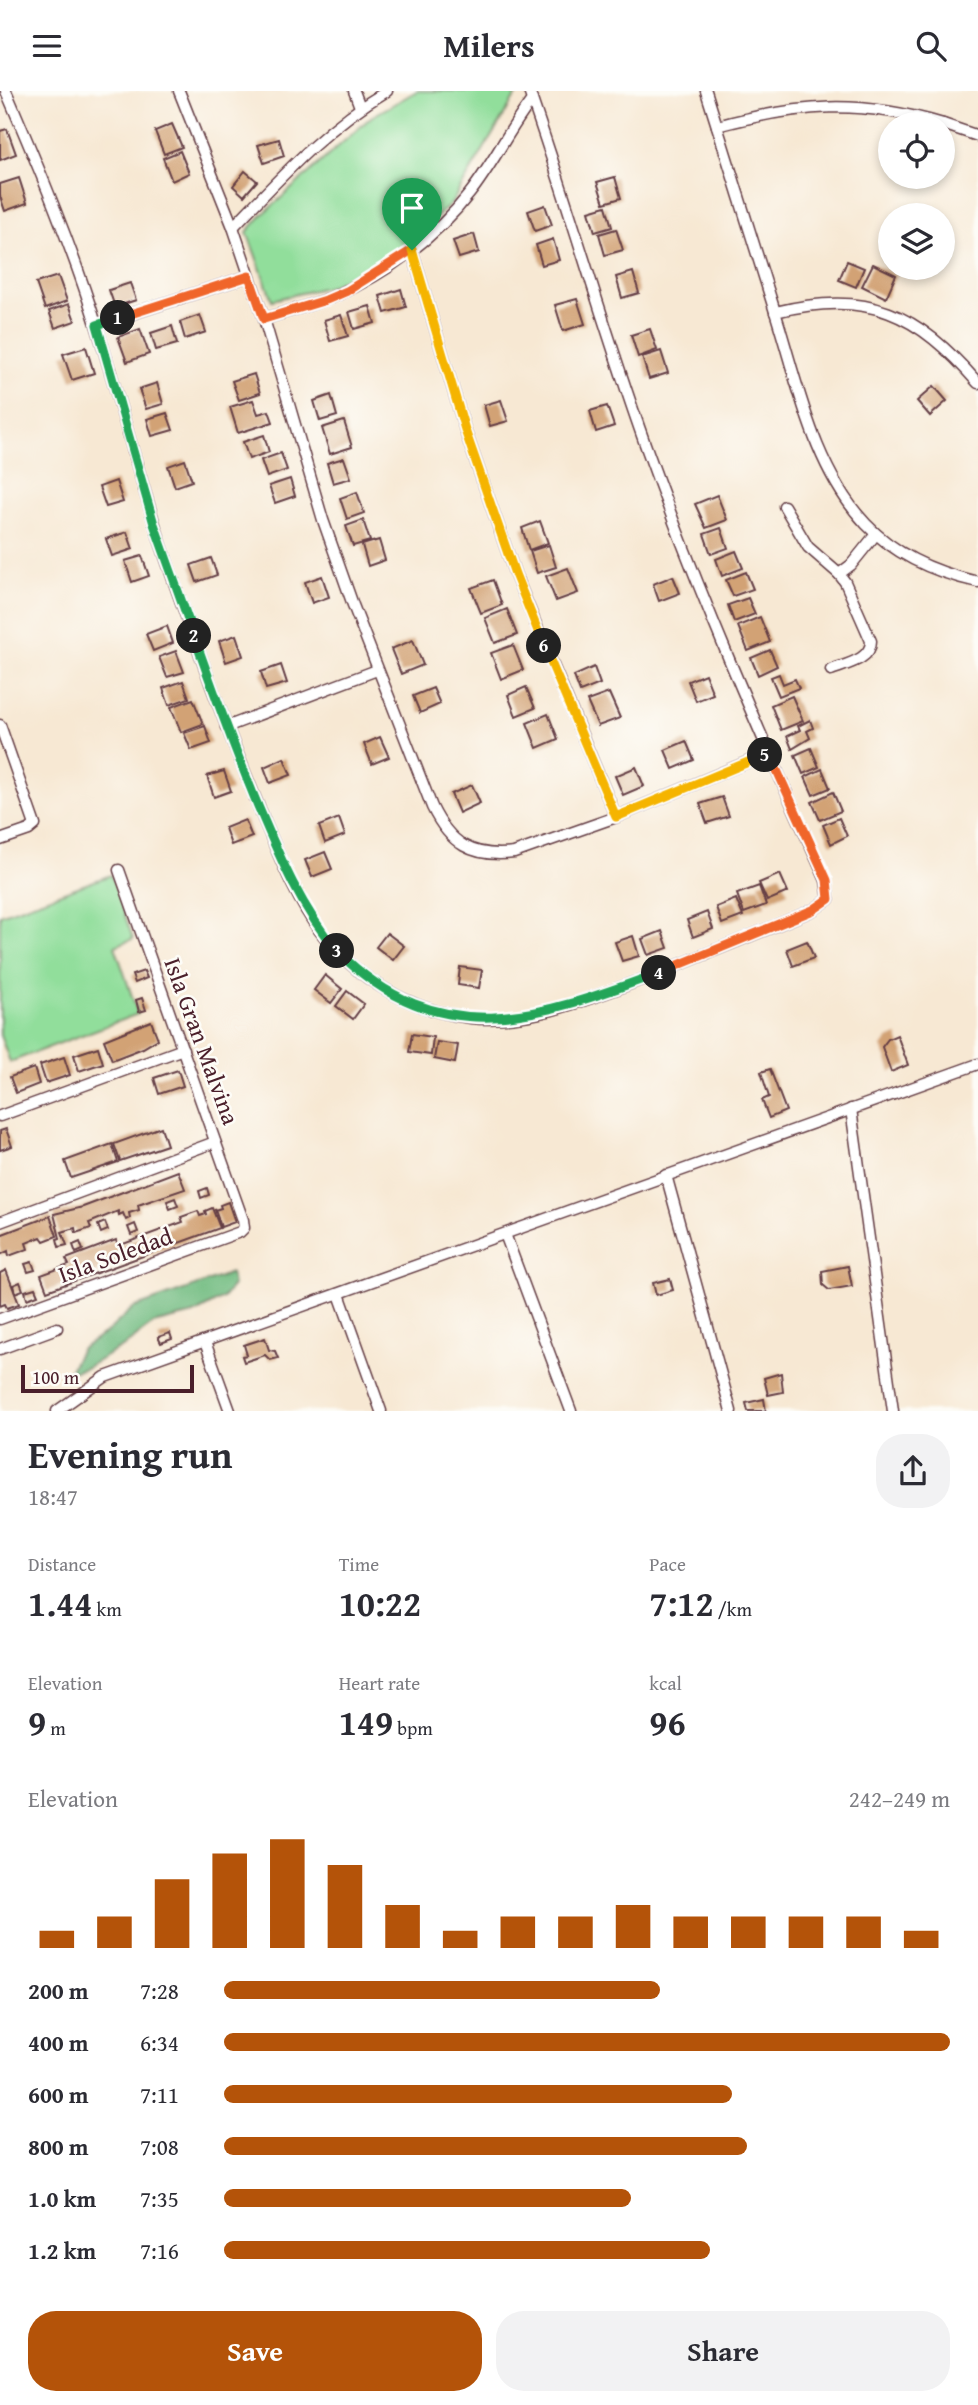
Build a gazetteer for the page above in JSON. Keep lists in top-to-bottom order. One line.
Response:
{"streets":{"street":["Isla Gran Malvina","Isla Soledad"]},"crossings":[["Isla Gran Malvina","Isla Soledad"]],"scale_bar":"100 m","page":{"header":"Milers","pins":["1","2","6","5","3","4"],"scale":"100 m","heading":["Evening run","18:47"],"stats":[["Distance","1.44 km"],["Time","10:22"],["Pace","7:12 /km"],["Elevation","9 m"],["Heart rate","149 bpm"],["kcal","96"]],"chart":["Elevation","242–249 m"],"list":[{"name":"200 m","note":"7:28"},{"name":"400 m","note":"6:34"},{"name":"600 m","note":"7:11"},{"name":"800 m","note":"7:08"},{"name":"1.0 km","note":"7:35"},{"name":"1.2 km","note":"7:16"}],"buttons":["Save","Share"]}}
